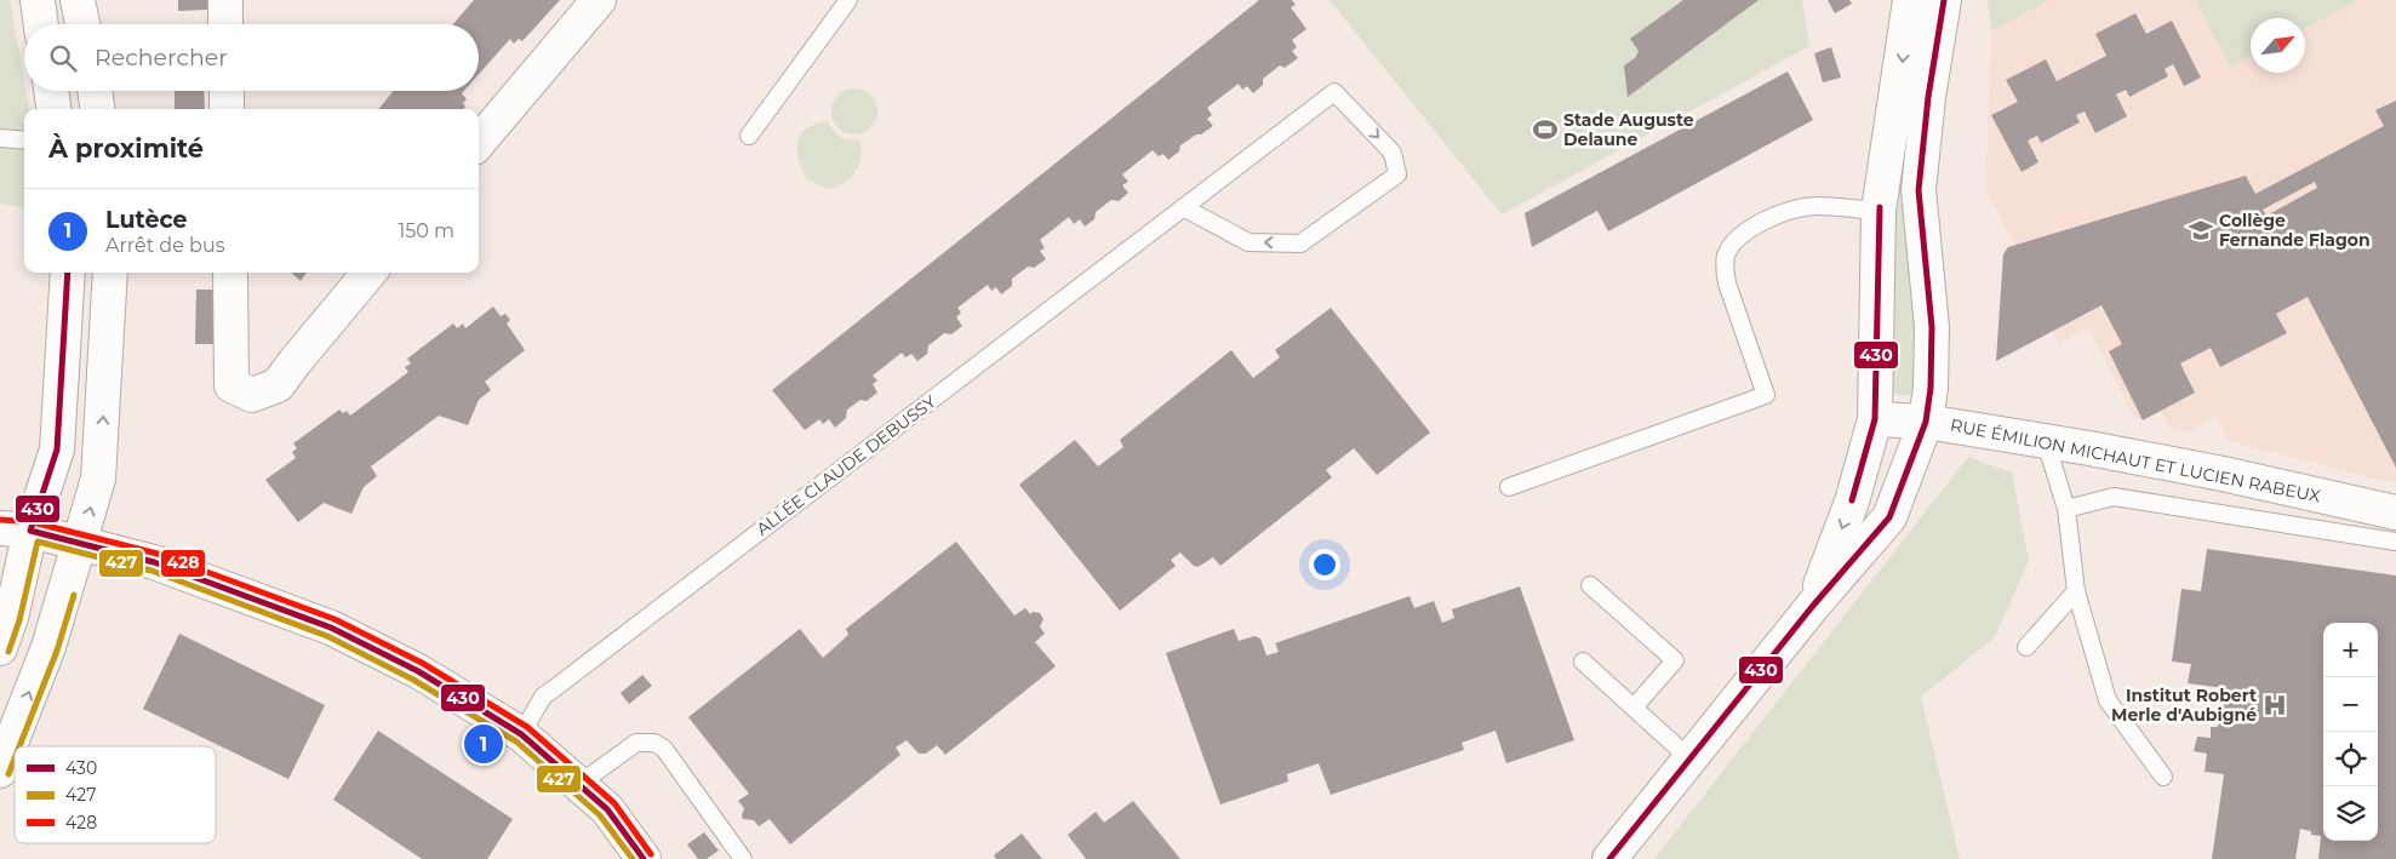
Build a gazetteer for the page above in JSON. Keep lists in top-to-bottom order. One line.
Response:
{"streets":{"street":["RUE ÉMILION MICHAUT ET LUCIEN RABEUX"],"lane":["ALLÉE CLAUDE DEBUSSY"]},"places":{"sports":["Stade Auguste Delaune"],"school or university":["Collège Fernande Flagon"],"hospital":["Institut Robert Merle d'Aubigné"]},"lines":["transit line 430","transit line 428","transit line 427"],"legend":["430","427","428"],"north":"top right","page":{"search":"Rechercher","heading":"À proximité","list":[{"mark":"1","name":"Lutèce","note":"Arrêt de bus","value":"150 m"}],"map_buttons":["+","−"],"pins":"1"}}
